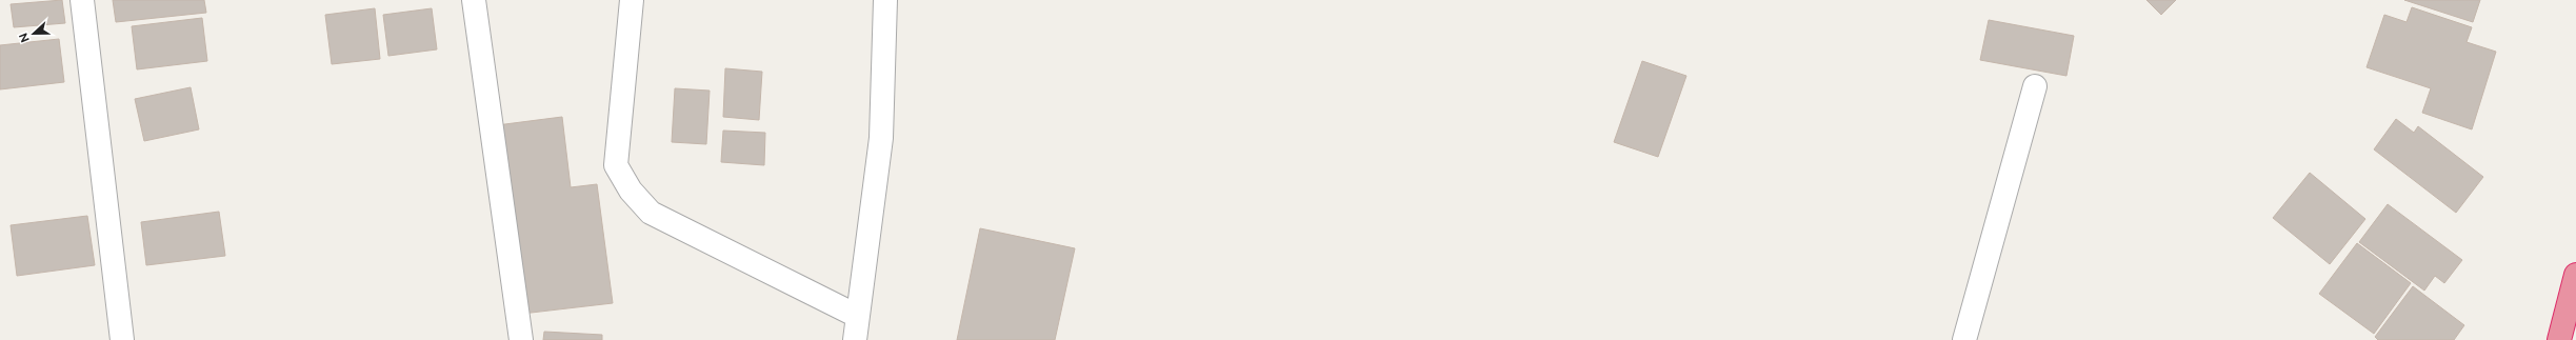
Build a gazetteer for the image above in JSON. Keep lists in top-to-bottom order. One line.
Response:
{"north":"left"}
